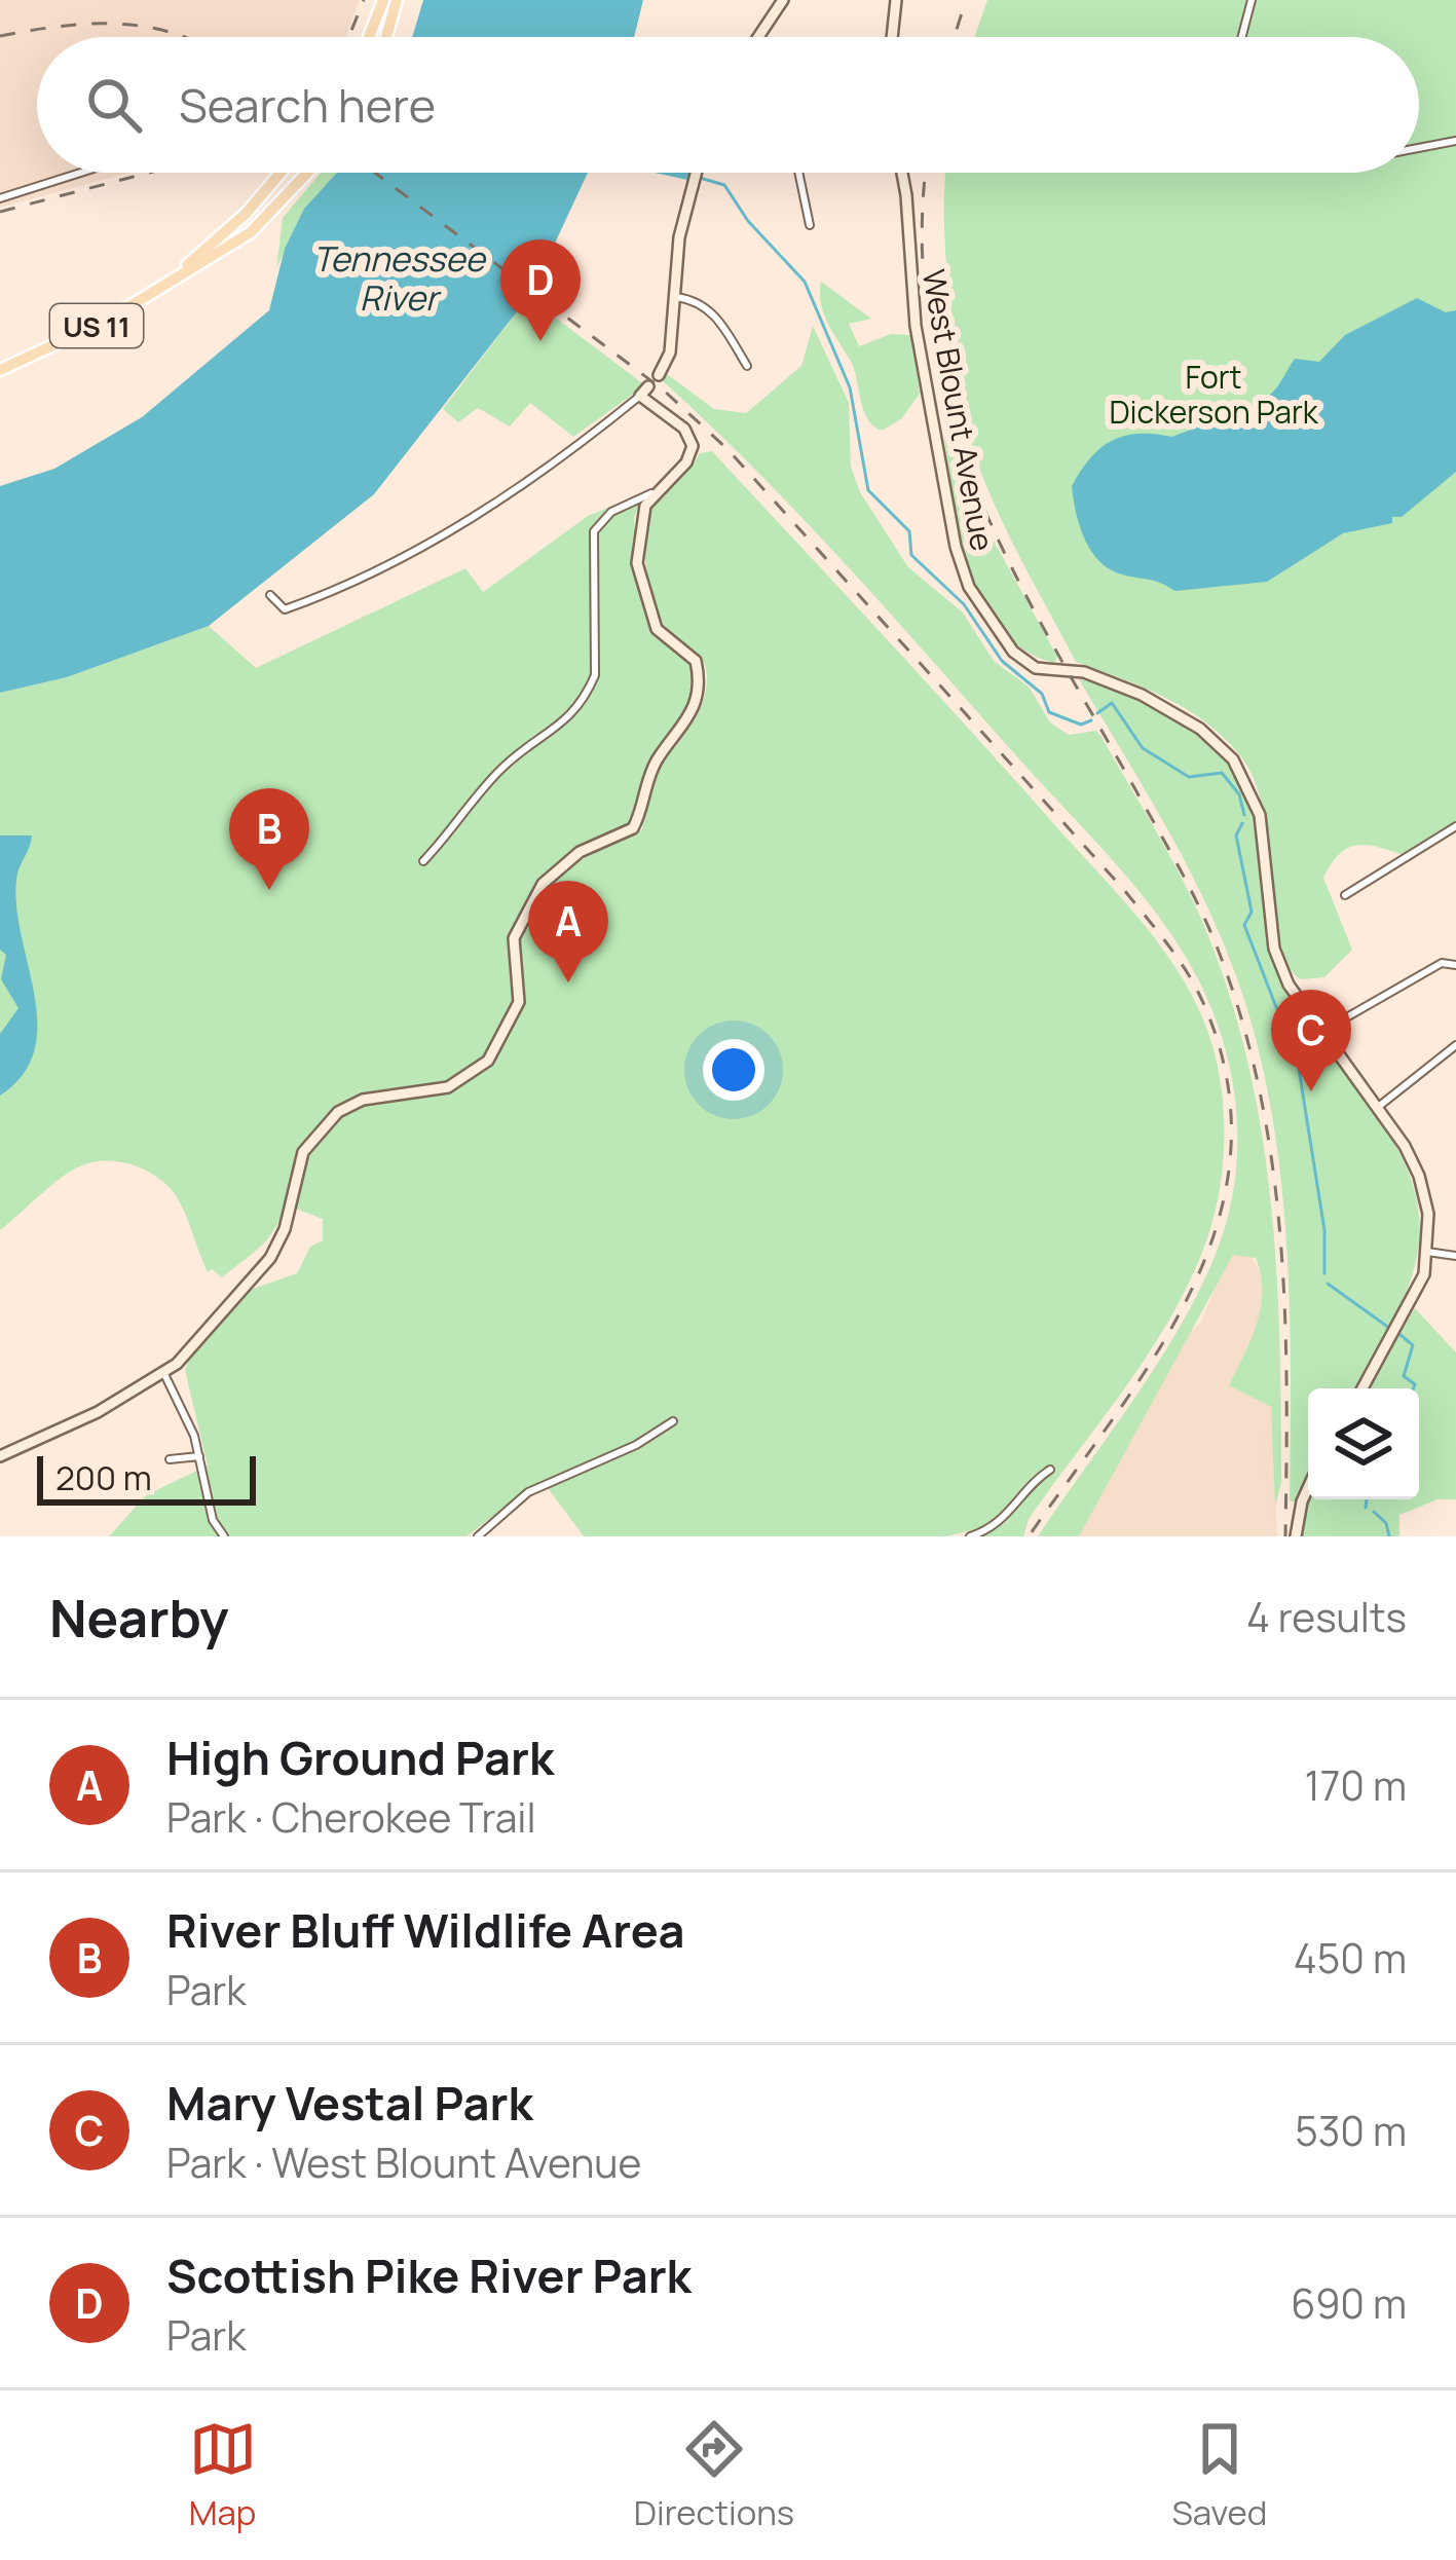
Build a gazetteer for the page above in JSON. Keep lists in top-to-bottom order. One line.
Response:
{"streets":{"main road":["US 11"],"street":["West Blount Avenue"]},"water":["Tennessee River"],"parks":["Fort Dickerson Park"],"scale_bar":"200 m","page":{"search":"Search here","pins":["D","B","A","C"],"scale":"200 m","heading":["Nearby","4 results"],"list":[{"mark":"A","name":"High Ground Park","note":"Park · Cherokee Trail","value":"170 m"},{"mark":"B","name":"River Bluff Wildlife Area","note":"Park","value":"450 m"},{"mark":"C","name":"Mary Vestal Park","note":"Park · West Blount Avenue","value":"530 m"},{"mark":"D","name":"Scottish Pike River Park","note":"Park","value":"690 m"}],"nav":["Map","Directions","Saved"]}}
